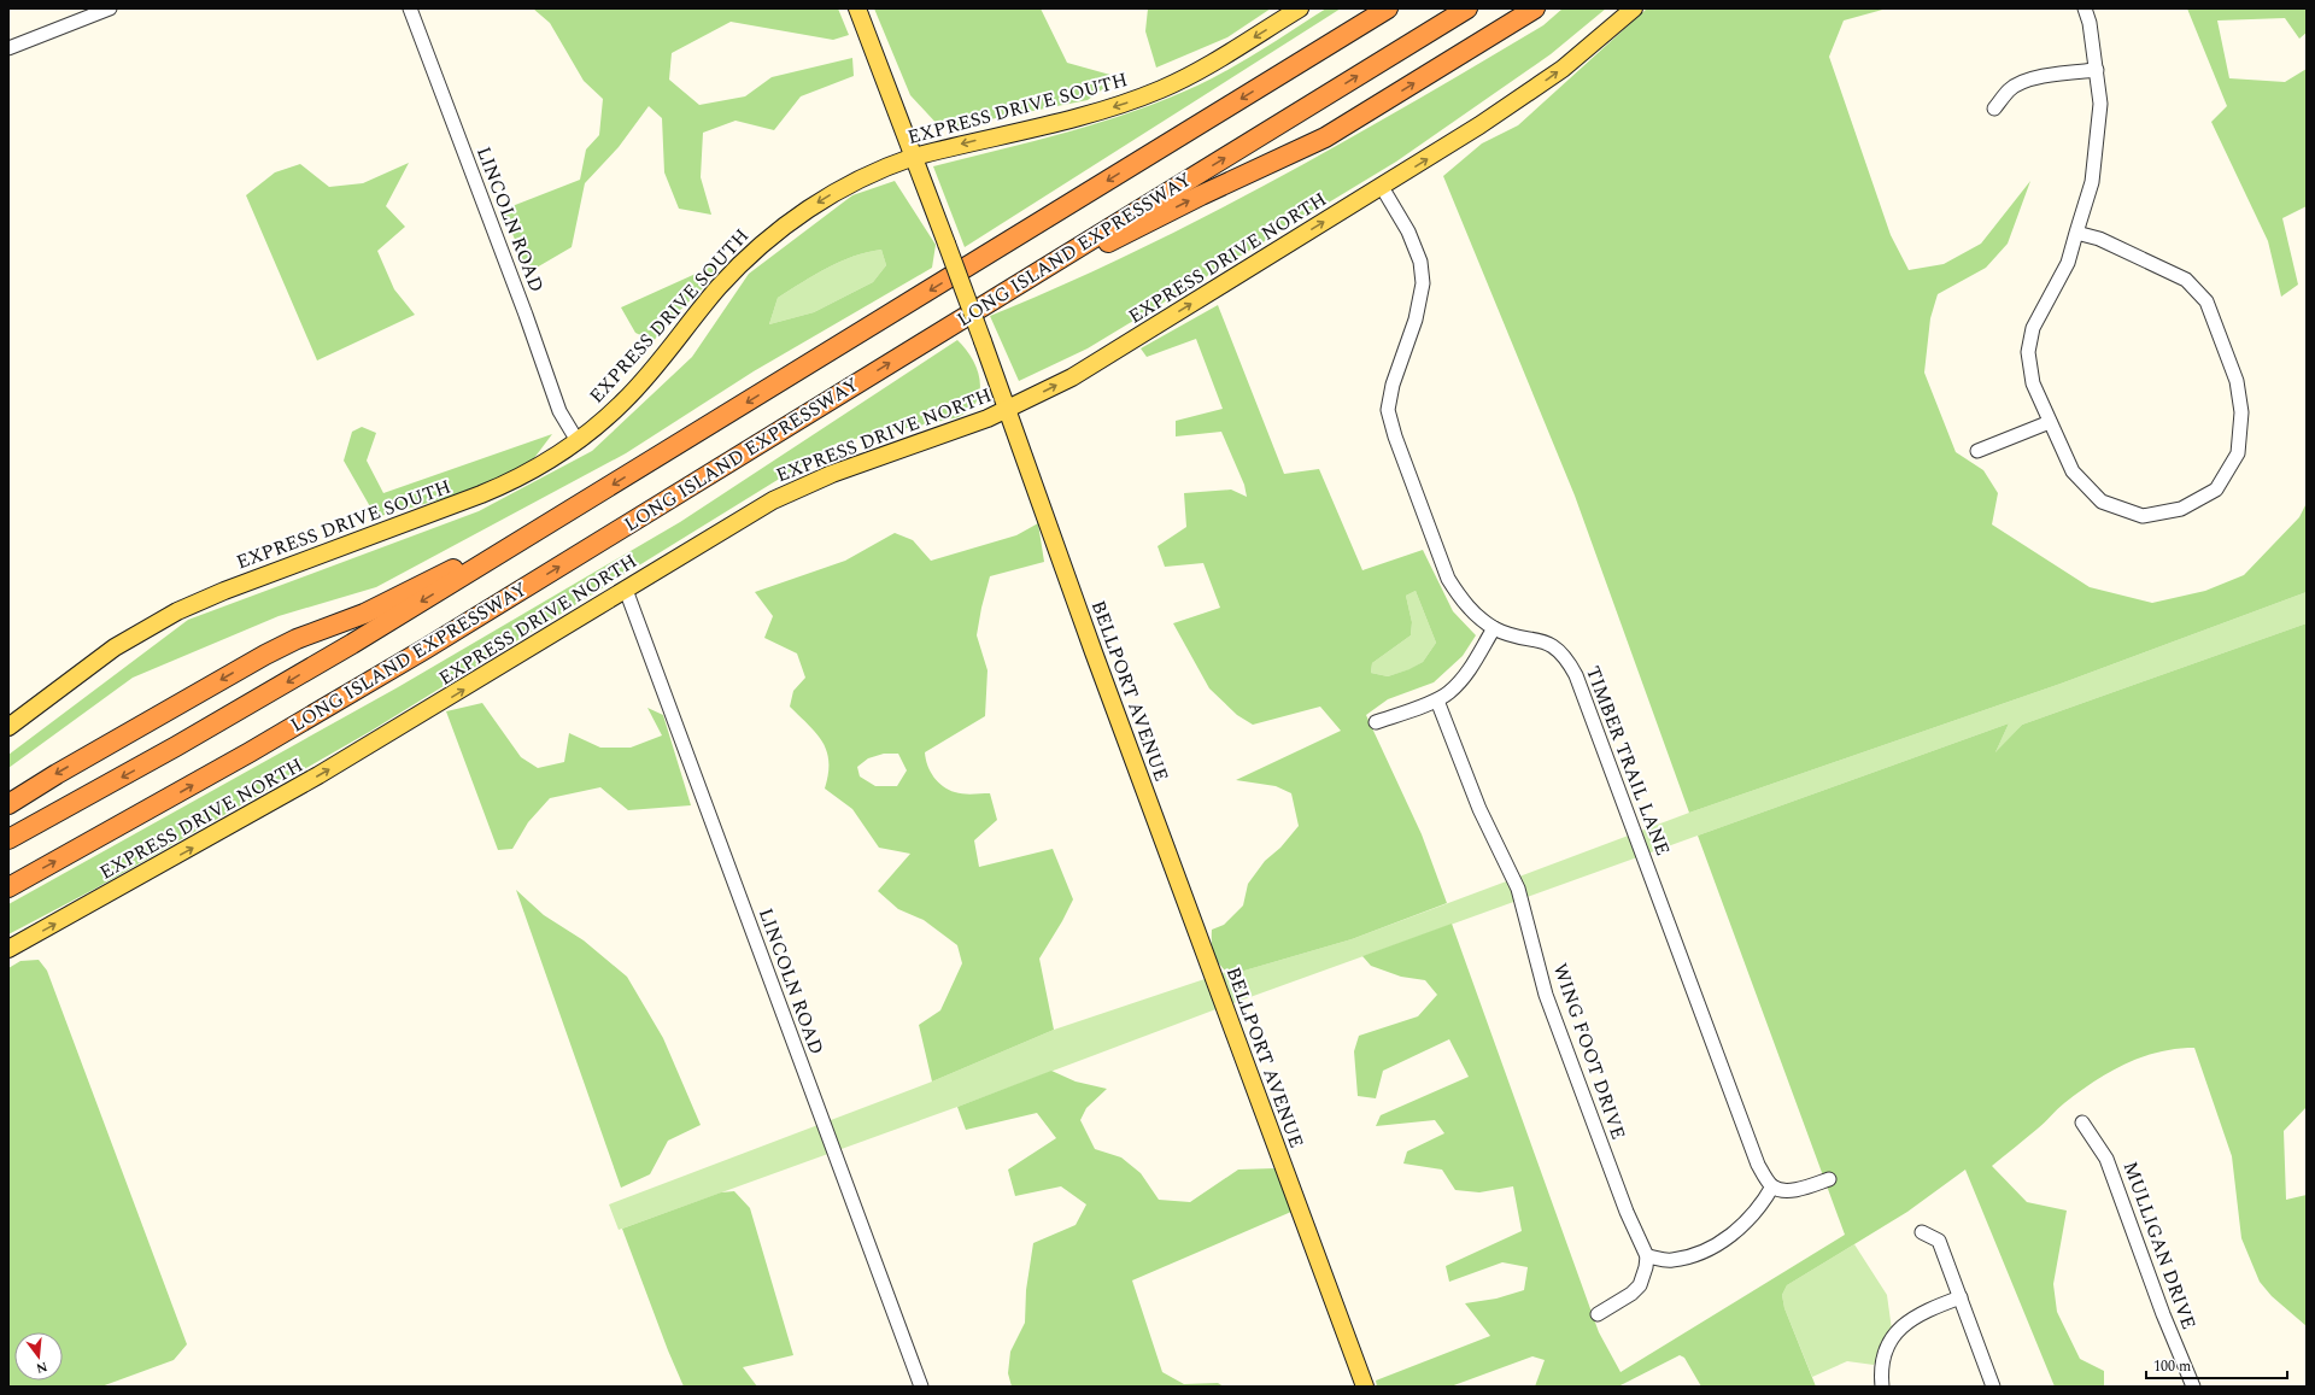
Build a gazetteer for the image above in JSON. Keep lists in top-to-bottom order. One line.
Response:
{"streets":{"highway":["LONG ISLAND EXPRESSWAY"],"main road":["EXPRESS DRIVE SOUTH","EXPRESS DRIVE NORTH","BELLPORT AVENUE"],"street":["LINCOLN ROAD","TIMBER TRAIL LANE","WING FOOT DRIVE","MULLIGAN DRIVE"]},"crossings":[["EXPRESS DRIVE SOUTH","LINCOLN ROAD"],["EXPRESS DRIVE SOUTH","BELLPORT AVENUE"],["LINCOLN ROAD","EXPRESS DRIVE NORTH"],["EXPRESS DRIVE NORTH","BELLPORT AVENUE"],["EXPRESS DRIVE NORTH","TIMBER TRAIL LANE"]],"one_way":["EXPRESS DRIVE SOUTH","EXPRESS DRIVE NORTH"],"scale_bar":"100 m","north":"bottom"}
